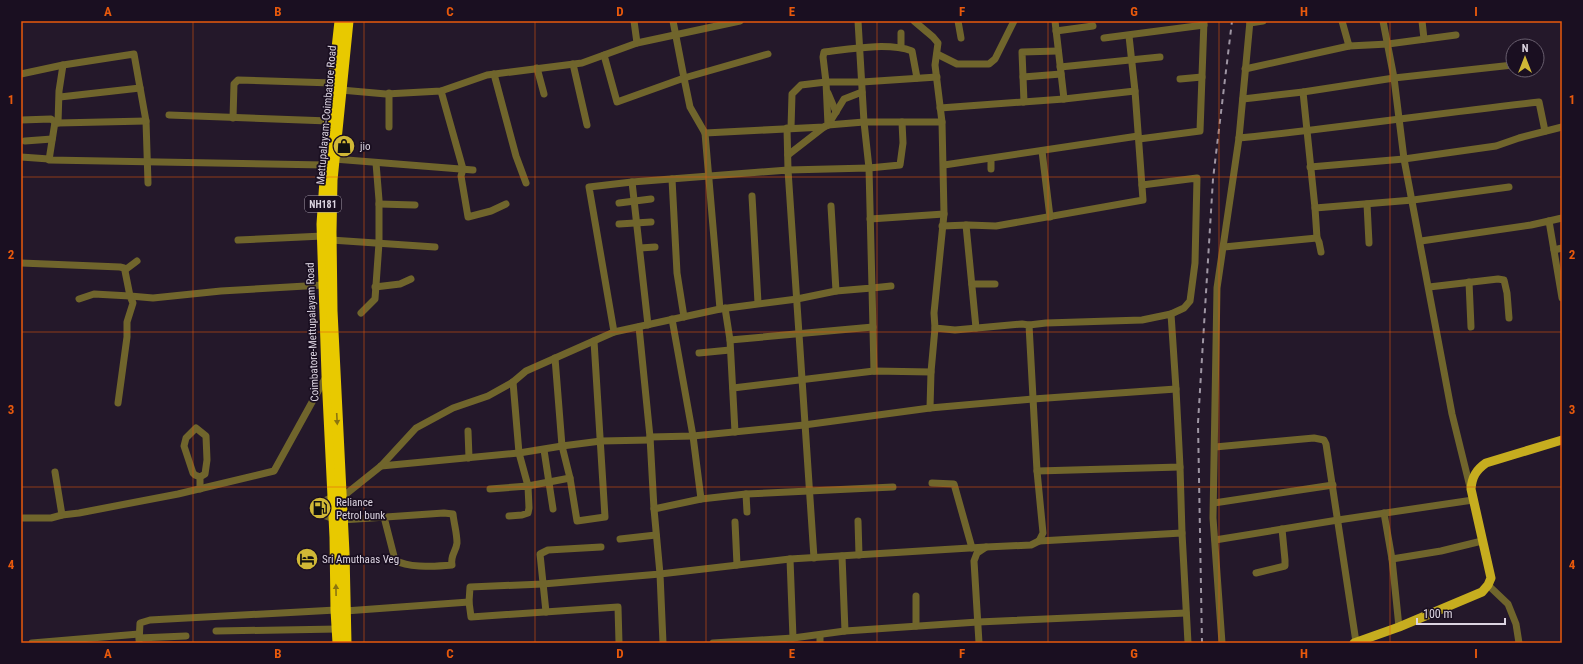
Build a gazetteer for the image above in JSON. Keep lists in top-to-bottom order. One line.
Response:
{"streets":{"highway":["Mettupalayam-Coimbatore Road","NH181","Coimbatore-Mettupalayam Road"]},"crossings":[["Mettupalayam-Coimbatore Road","NH181"],["Mettupalayam-Coimbatore Road","Coimbatore-Mettupalayam Road"],["NH181","Coimbatore-Mettupalayam Road"]],"places":{"shop":["jio"],"fuel station":["Reliance Petrol bunk"],"hotel":["Sri Amuthaas Veg"]},"scale_bar":"100 m","north":"top","grid":{"columns":["A","B","C","D","E","F","G","H","I"],"rows":["1","2","3","4"]}}
